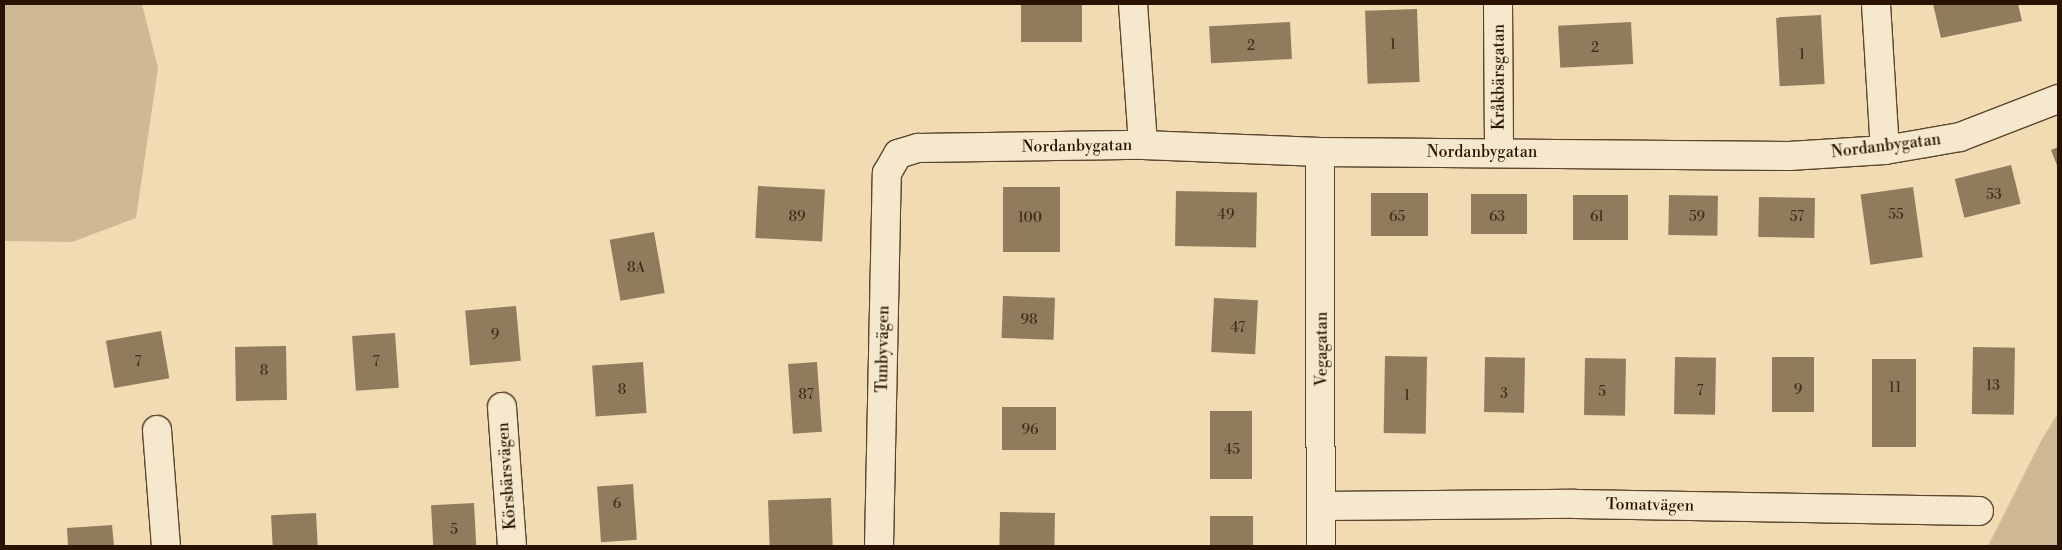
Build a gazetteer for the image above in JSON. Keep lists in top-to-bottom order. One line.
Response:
{"streets":{"street":["Kråkbärsgatan","Nordanbygatan","Tunbyvägen","Vegagatan","Körsbärsvägen","Tomatvägen"]},"crossings":[["Kråkbärsgatan","Nordanbygatan"],["Nordanbygatan","Tunbyvägen"],["Nordanbygatan","Vegagatan"],["Vegagatan","Tomatvägen"]],"house_numbers":["1","2","2","1","53","49","55","89","65","63","61","59","57","100","8A","98","47","9","7","7","8","13","11","8","9","7","5","3","87","1","96","45","6","5"]}
